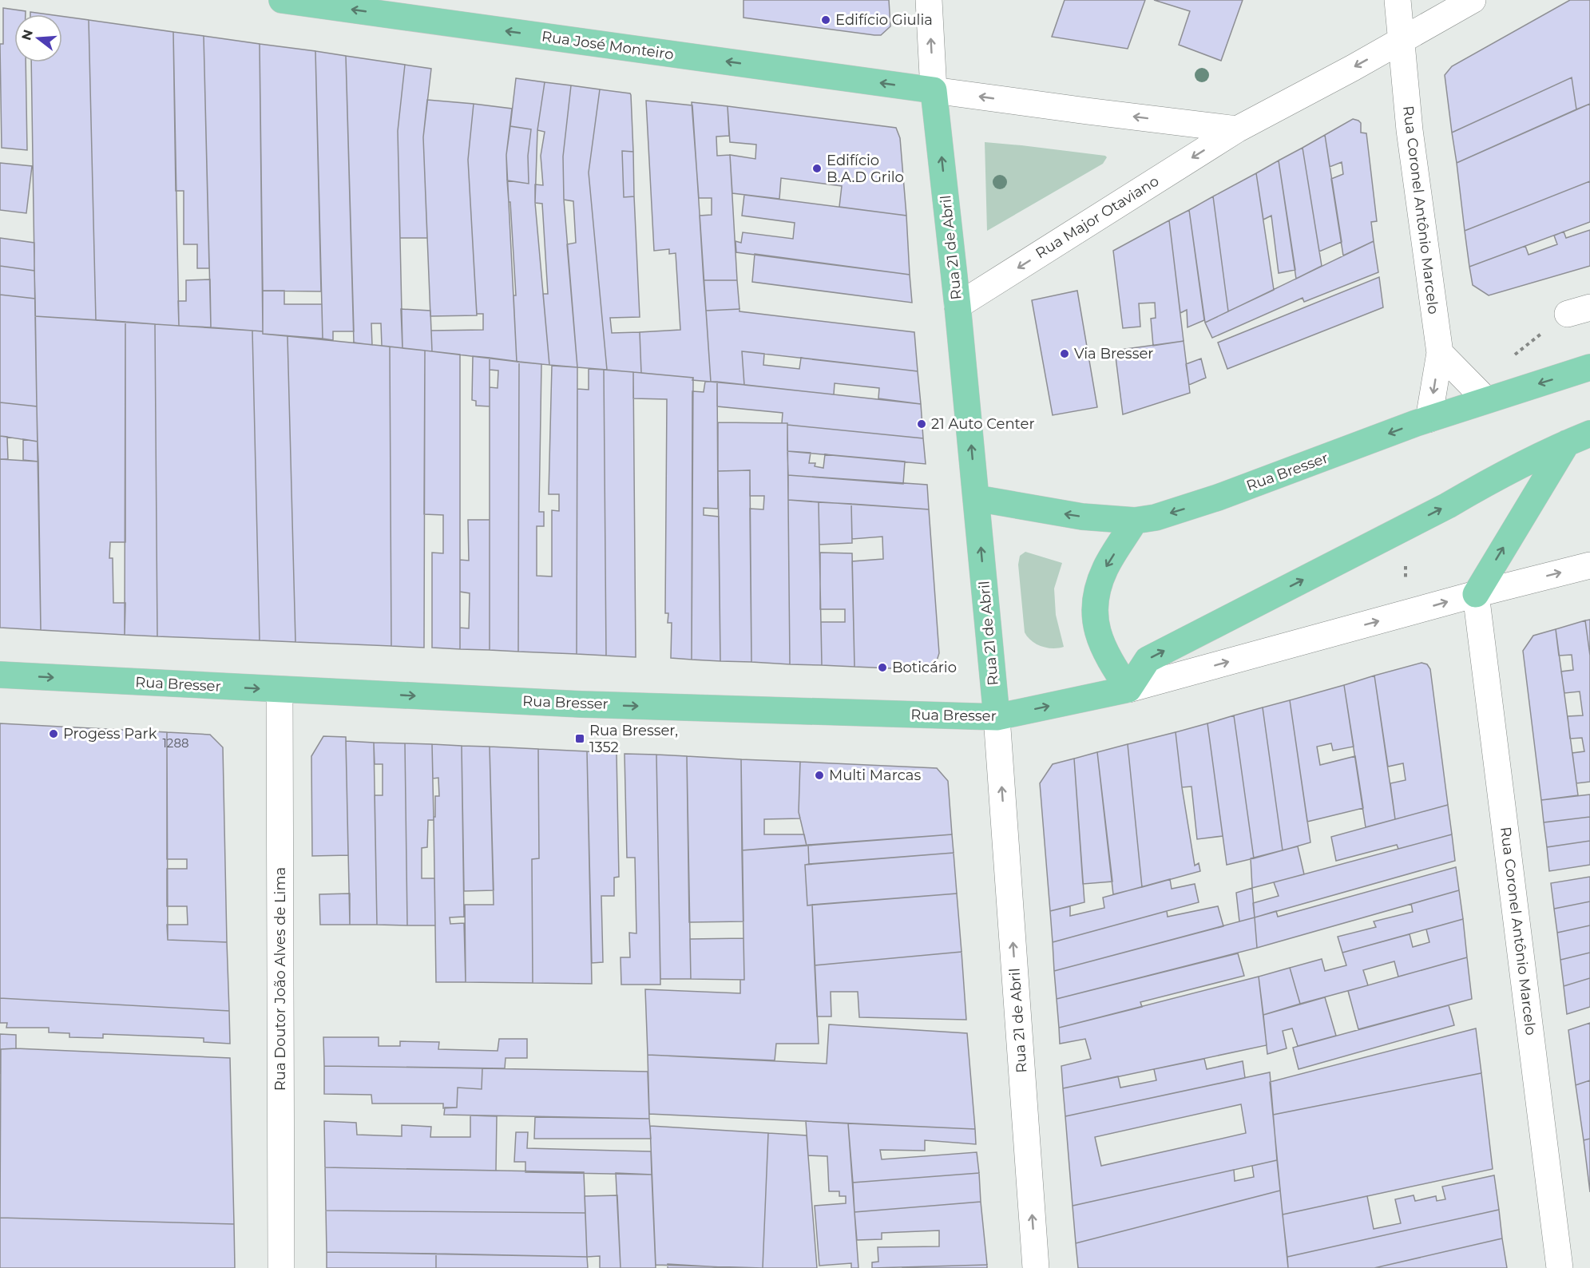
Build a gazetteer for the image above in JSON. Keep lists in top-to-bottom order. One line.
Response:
{"streets":{"main road":["Rua José Monteiro","Rua 21 de Abril","Rua Bresser"],"street":["Rua Coronel Antônio Marcelo","Rua Major Otaviano","Rua Doutor João Alves de Lima"]},"crossings":[["Rua José Monteiro","Rua 21 de Abril"],["Rua Coronel Antônio Marcelo","Rua Major Otaviano"],["Rua Coronel Antônio Marcelo","Rua Bresser"],["Rua Major Otaviano","Rua 21 de Abril"],["Rua 21 de Abril","Rua Bresser"],["Rua Bresser","Rua Doutor João Alves de Lima"]],"one_way":["Rua José Monteiro","Rua Major Otaviano","Rua 21 de Abril"],"places":{"other":["Edifício Giulia","Edifício B.A.D Grilo","Via Bresser","21 Auto Center","Boticário","Progess Park","Multi Marcas"],"transit":["Rua Bresser, 1352"]},"house_numbers":["1288"],"north":"left"}
